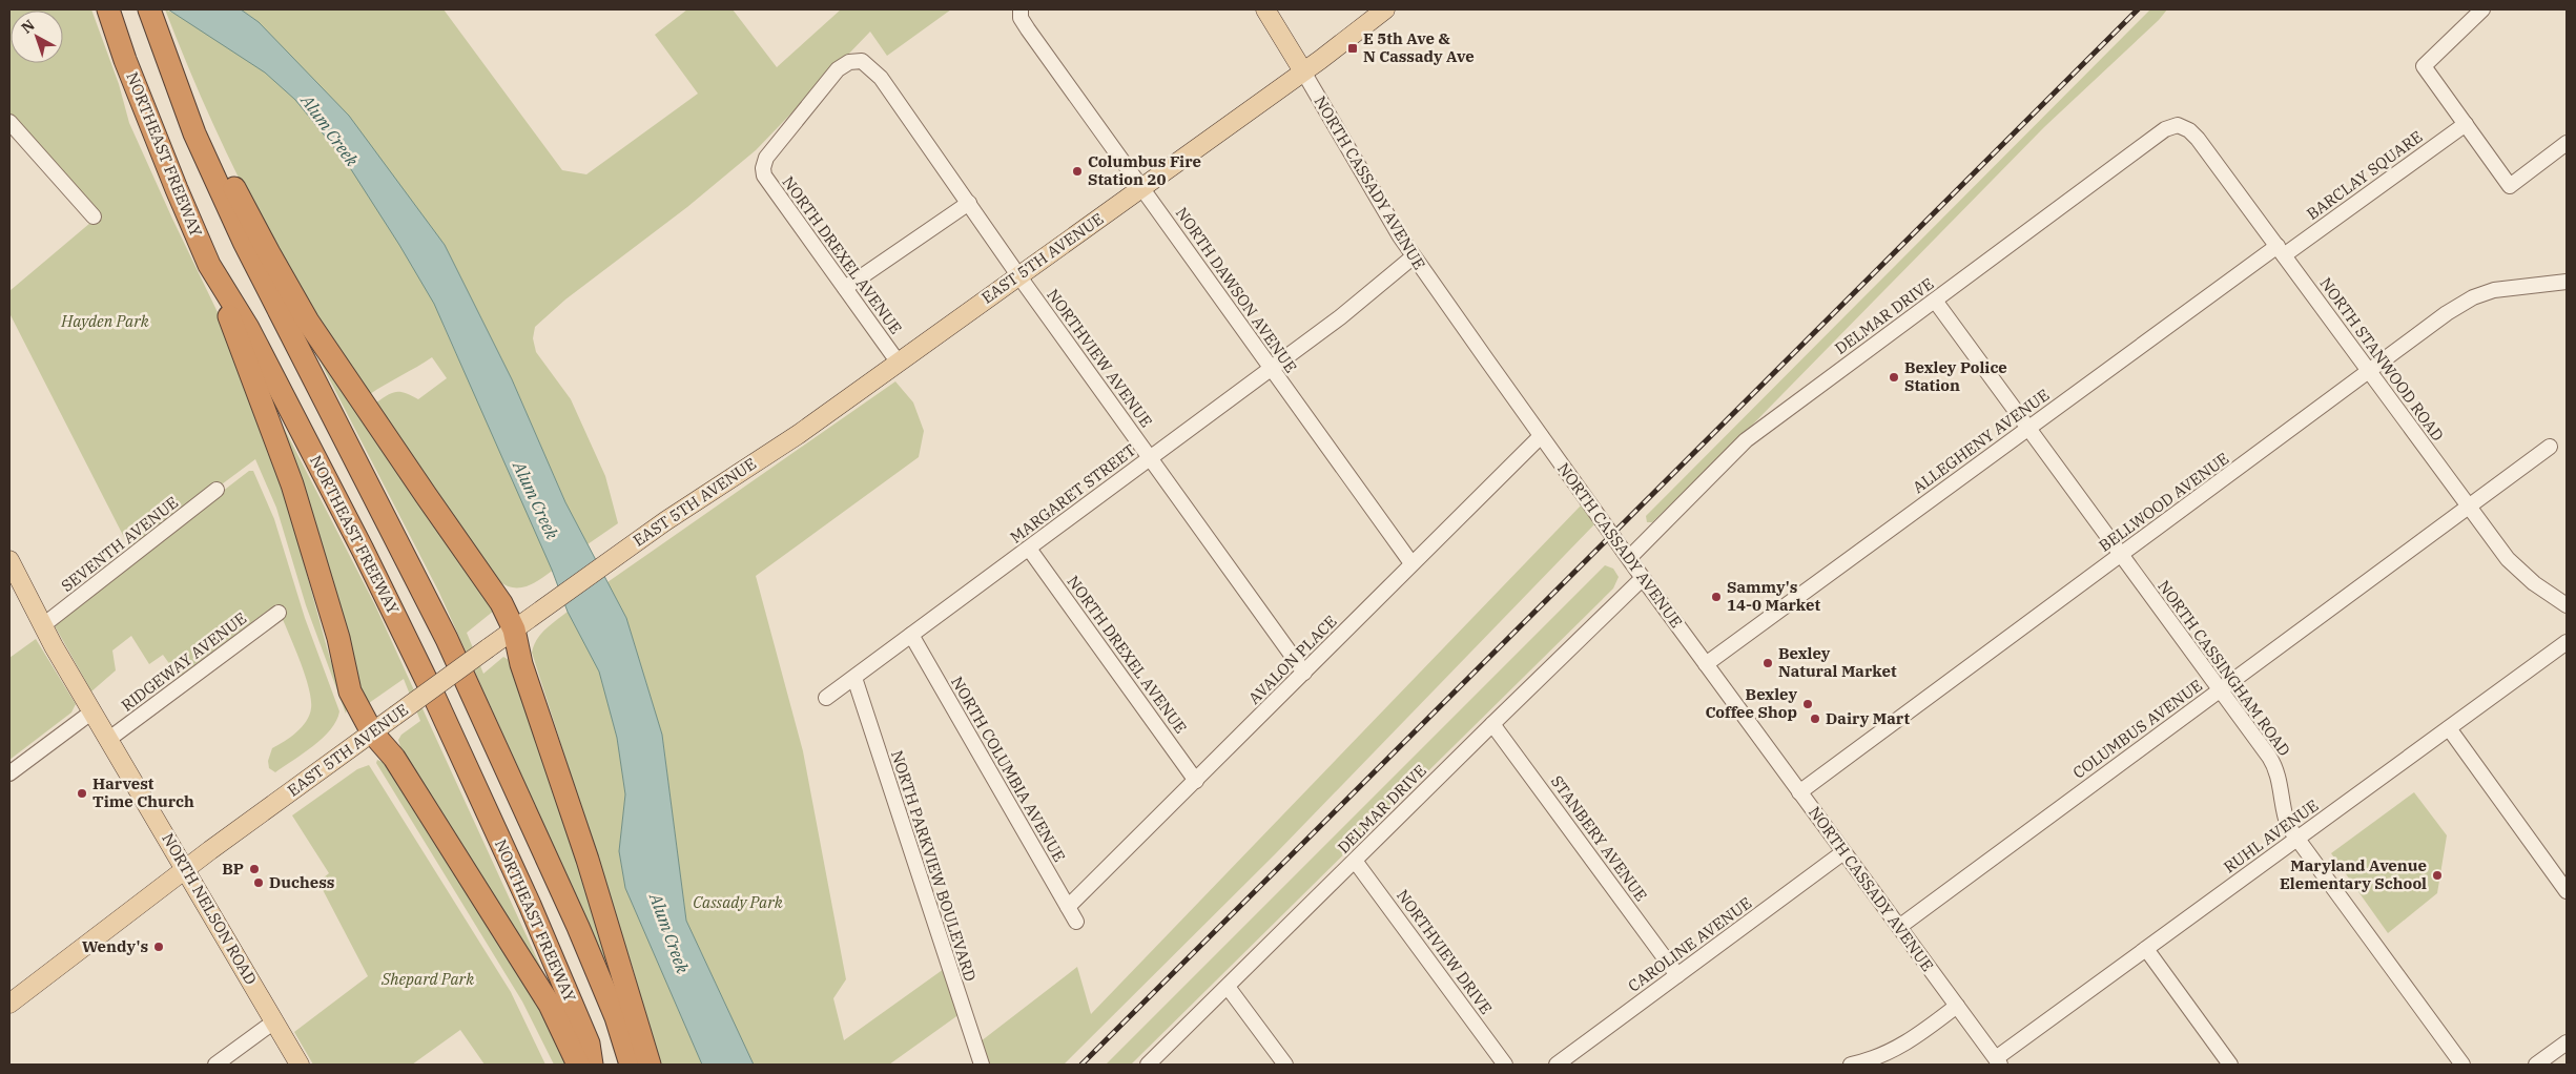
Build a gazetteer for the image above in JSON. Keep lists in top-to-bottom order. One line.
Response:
{"streets":{"highway":["NORTHEAST FREEWAY"],"main road":["NORTH CASSADY AVENUE","EAST 5TH AVENUE","NORTH NELSON ROAD"],"street":["BARCLAY SQUARE","NORTH DREXEL AVENUE","NORTH DAWSON AVENUE","DELMAR DRIVE","NORTHVIEW AVENUE","NORTH STANWOOD ROAD","ALLEGHENY AVENUE","MARGARET STREET","BELLWOOD AVENUE","SEVENTH AVENUE","AVALON PLACE","RIDGEWAY AVENUE","NORTH CASSINGHAM ROAD","COLUMBUS AVENUE","NORTH COLUMBIA AVENUE","RUHL AVENUE","STANBERY AVENUE","NORTH PARKVIEW BOULEVARD","CAROLINE AVENUE","NORTHVIEW DRIVE"]},"crossings":[["BARCLAY SQUARE","NORTH STANWOOD ROAD"],["BARCLAY SQUARE","ALLEGHENY AVENUE"],["NORTH CASSADY AVENUE","EAST 5TH AVENUE"],["NORTH CASSADY AVENUE","DELMAR DRIVE"],["NORTH CASSADY AVENUE","ALLEGHENY AVENUE"],["NORTH CASSADY AVENUE","MARGARET STREET"],["NORTH CASSADY AVENUE","BELLWOOD AVENUE"],["NORTH CASSADY AVENUE","AVALON PLACE"],["NORTH CASSADY AVENUE","COLUMBUS AVENUE"],["NORTH CASSADY AVENUE","RUHL AVENUE"],["NORTH CASSADY AVENUE","CAROLINE AVENUE"],["NORTH DREXEL AVENUE","EAST 5TH AVENUE"],["NORTH DREXEL AVENUE","NORTHVIEW AVENUE"],["NORTH DREXEL AVENUE","MARGARET STREET"],["NORTH DREXEL AVENUE","AVALON PLACE"],["EAST 5TH AVENUE","NORTH DAWSON AVENUE"],["EAST 5TH AVENUE","NORTHVIEW AVENUE"],["EAST 5TH AVENUE","NORTH NELSON ROAD"],["NORTH DAWSON AVENUE","MARGARET STREET"],["NORTH DAWSON AVENUE","AVALON PLACE"],["DELMAR DRIVE","NORTH STANWOOD ROAD"],["DELMAR DRIVE","NORTH CASSINGHAM ROAD"],["DELMAR DRIVE","STANBERY AVENUE"],["DELMAR DRIVE","NORTHVIEW DRIVE"],["NORTHVIEW AVENUE","MARGARET STREET"],["NORTHVIEW AVENUE","AVALON PLACE"],["NORTH STANWOOD ROAD","ALLEGHENY AVENUE"],["NORTH STANWOOD ROAD","BELLWOOD AVENUE"],["NORTH STANWOOD ROAD","COLUMBUS AVENUE"],["ALLEGHENY AVENUE","NORTH CASSINGHAM ROAD"],["MARGARET STREET","NORTH COLUMBIA AVENUE"],["MARGARET STREET","NORTH PARKVIEW BOULEVARD"],["BELLWOOD AVENUE","NORTH CASSINGHAM ROAD"],["SEVENTH AVENUE","NORTH NELSON ROAD"],["AVALON PLACE","NORTH COLUMBIA AVENUE"],["RIDGEWAY AVENUE","NORTH NELSON ROAD"],["NORTH CASSINGHAM ROAD","COLUMBUS AVENUE"],["NORTH CASSINGHAM ROAD","RUHL AVENUE"],["STANBERY AVENUE","CAROLINE AVENUE"]],"water":["Alum Creek"],"parks":["Hayden Park","Cassady Park","Shepard Park"],"places":{"transit":["E 5th Ave & N Cassady Ave"],"other":["Columbus Fire Station 20","Bexley Police Station","Sammy's 14-0 Market","Bexley Natural Market","Bexley Coffee Shop","Dairy Mart","Harvest Time Church","BP","Maryland Avenue Elementary School","Duchess","Wendy's"]},"north":"top left"}
